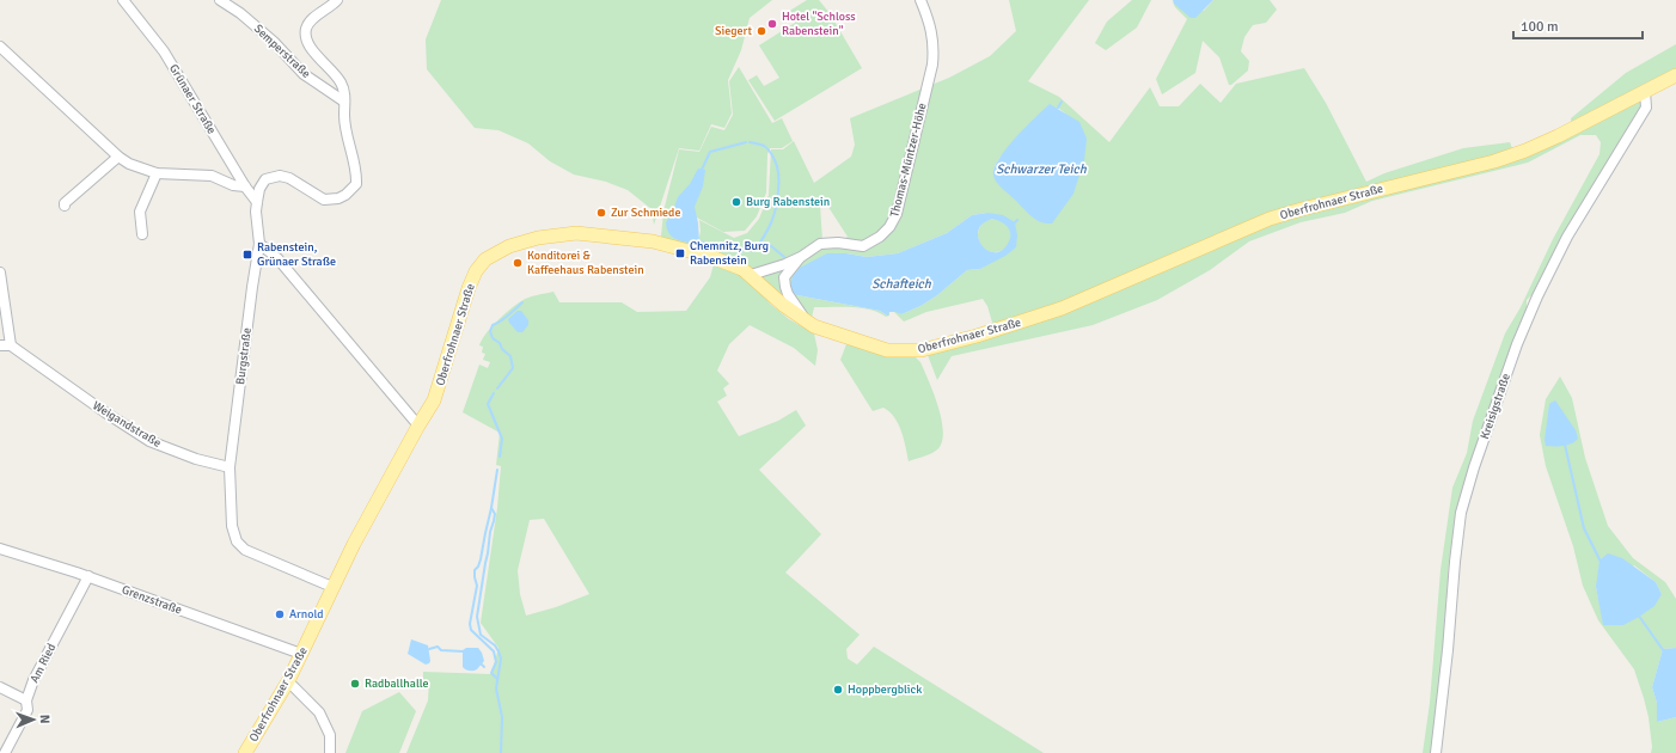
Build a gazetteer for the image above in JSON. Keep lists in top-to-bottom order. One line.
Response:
{"streets":{"main road":["Oberfrohnaer Straße"],"street":["Semperstraße","Grünaer Straße","Thomas-Müntzer-Höhe","Burgstraße","Kreisigstraße","Weigandstraße","Grenzstraße","Am Ried"]},"crossings":[["Grünaer Straße","Burgstraße"],["Thomas-Müntzer-Höhe","Oberfrohnaer Straße"],["Oberfrohnaer Straße","Kreisigstraße"],["Oberfrohnaer Straße","Grenzstraße"],["Burgstraße","Weigandstraße"],["Grenzstraße","Am Ried"]],"water":["Schwarzer Teich","Schafteich"],"places":{"other":["Hotel \"Schloss Rabenstein\"","Siegert","Burg Rabenstein","Zur Schmiede","Konditorei & Kaffeehaus Rabenstein","Arnold","Radballhalle","Hoppbergblick"],"transit":["Chemnitz, Burg Rabenstein","Rabenstein, Grünaer Straße"]},"scale_bar":"100 m","north":"right"}
